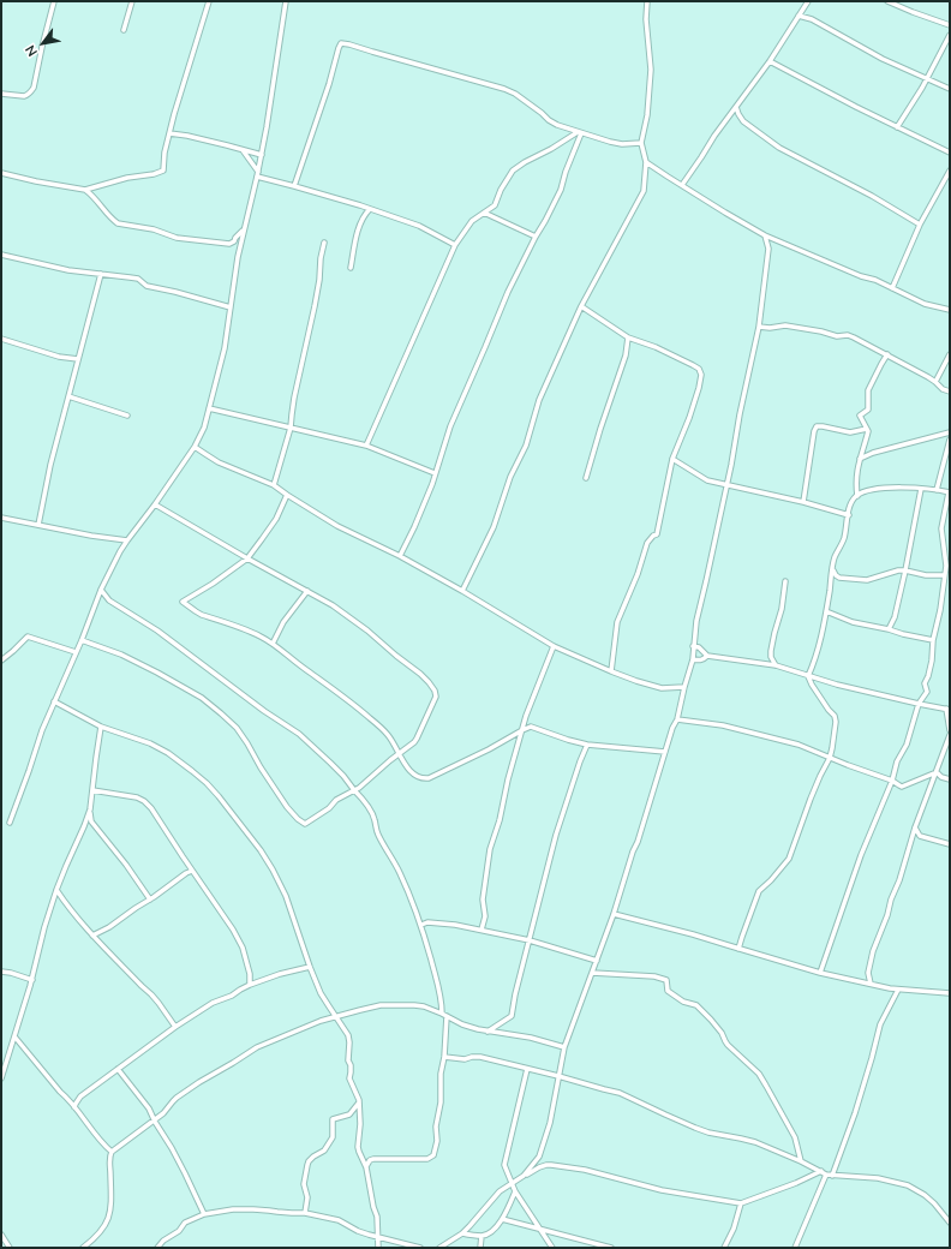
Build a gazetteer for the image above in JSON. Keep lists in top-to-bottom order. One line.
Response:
{"north":"bottom left"}
